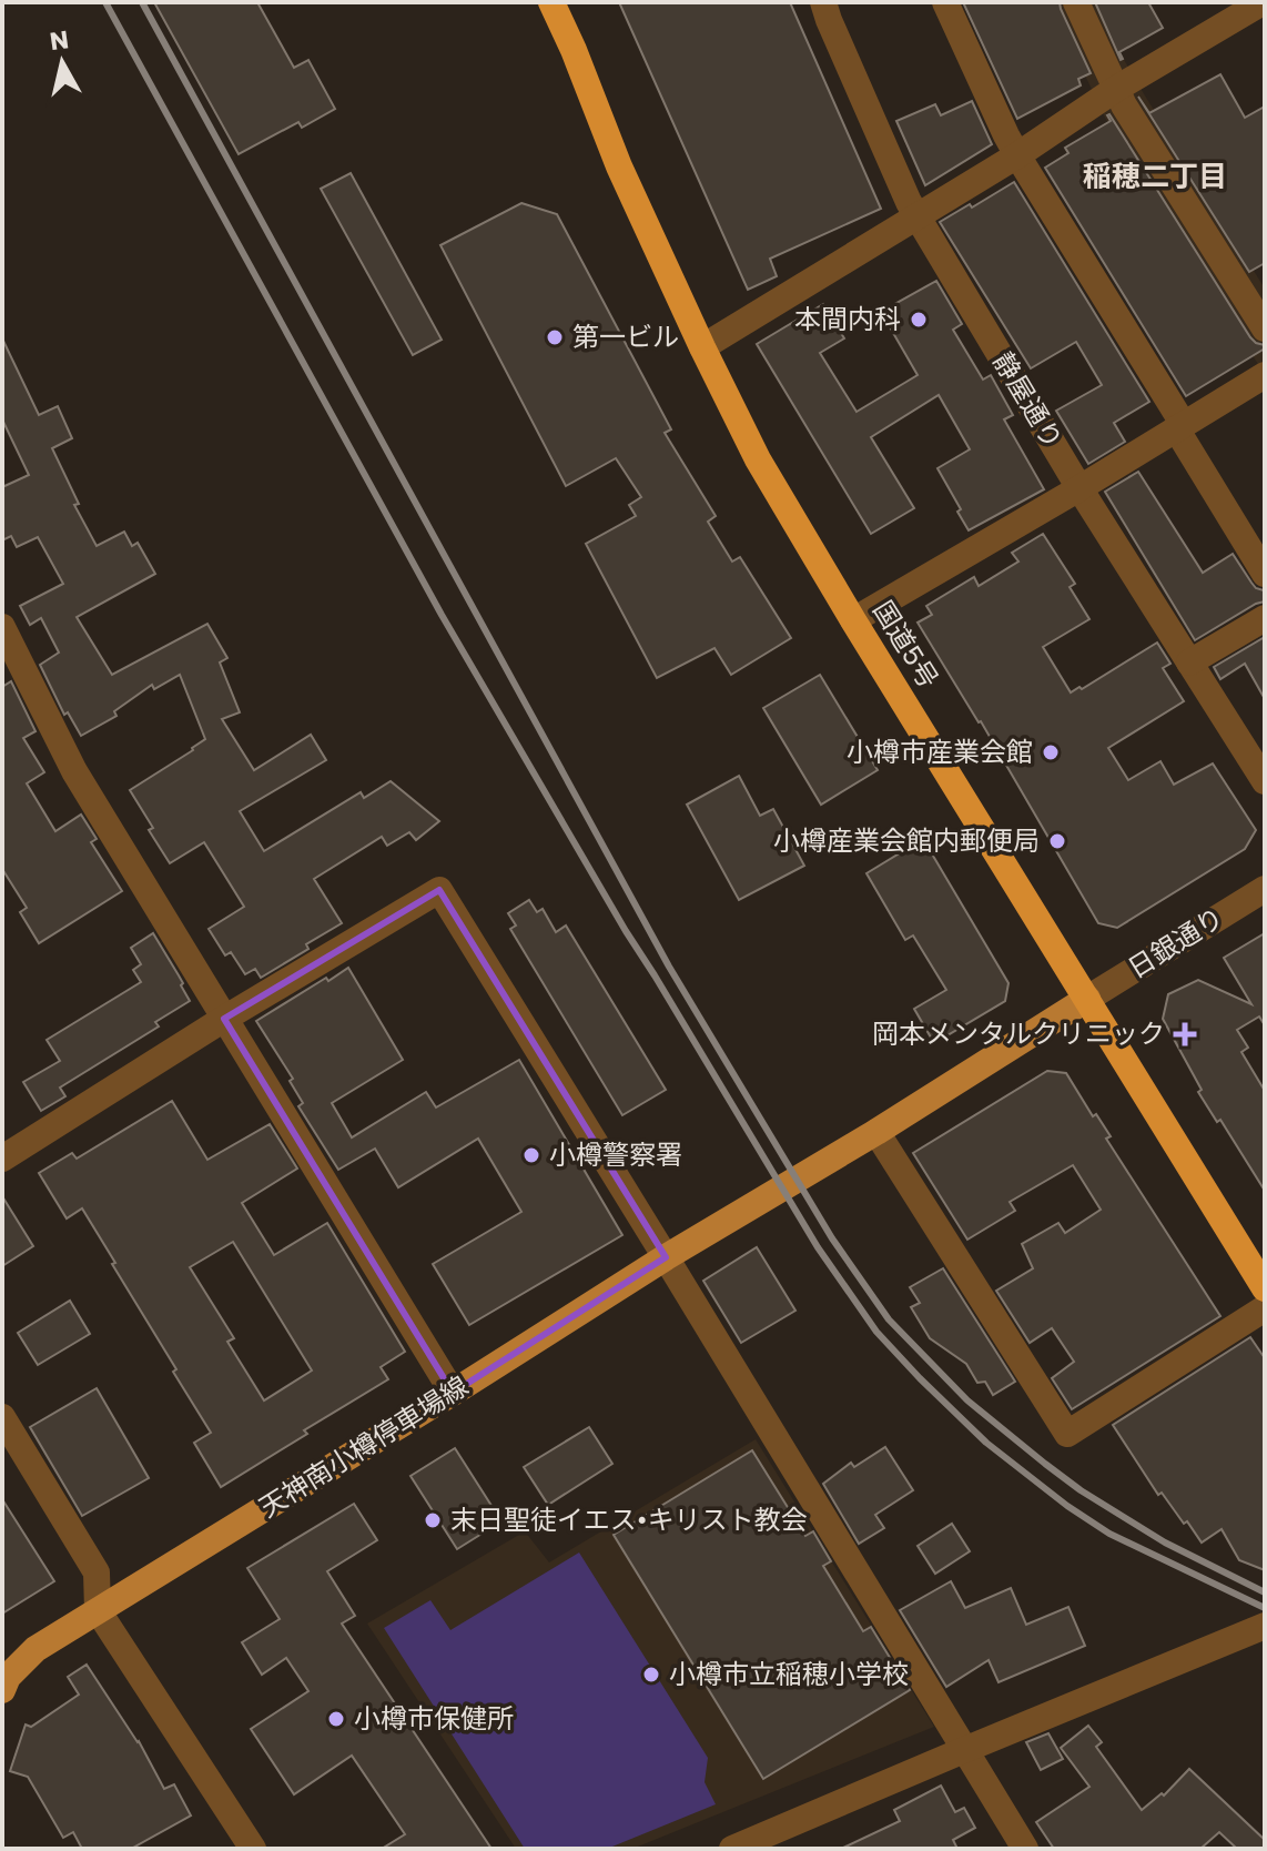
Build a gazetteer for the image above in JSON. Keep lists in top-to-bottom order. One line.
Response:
{"streets":{"highway":["国道5号"],"main road":["天神南小樽停車場線"],"street":["静屋通り","日銀通り"]},"crossings":[["国道5号","日銀通り"]],"districts":["稲穂二丁目"],"places":{"other":["本間内科","第一ビル","小樽市産業会館","小樽産業会館内郵便局","小樽警察署","末日聖徒イエス•キリスト教会","小樽市立稲穂小学校","小樽市保健所"],"health":["岡本メンタルクリニック"]},"north":"top"}
